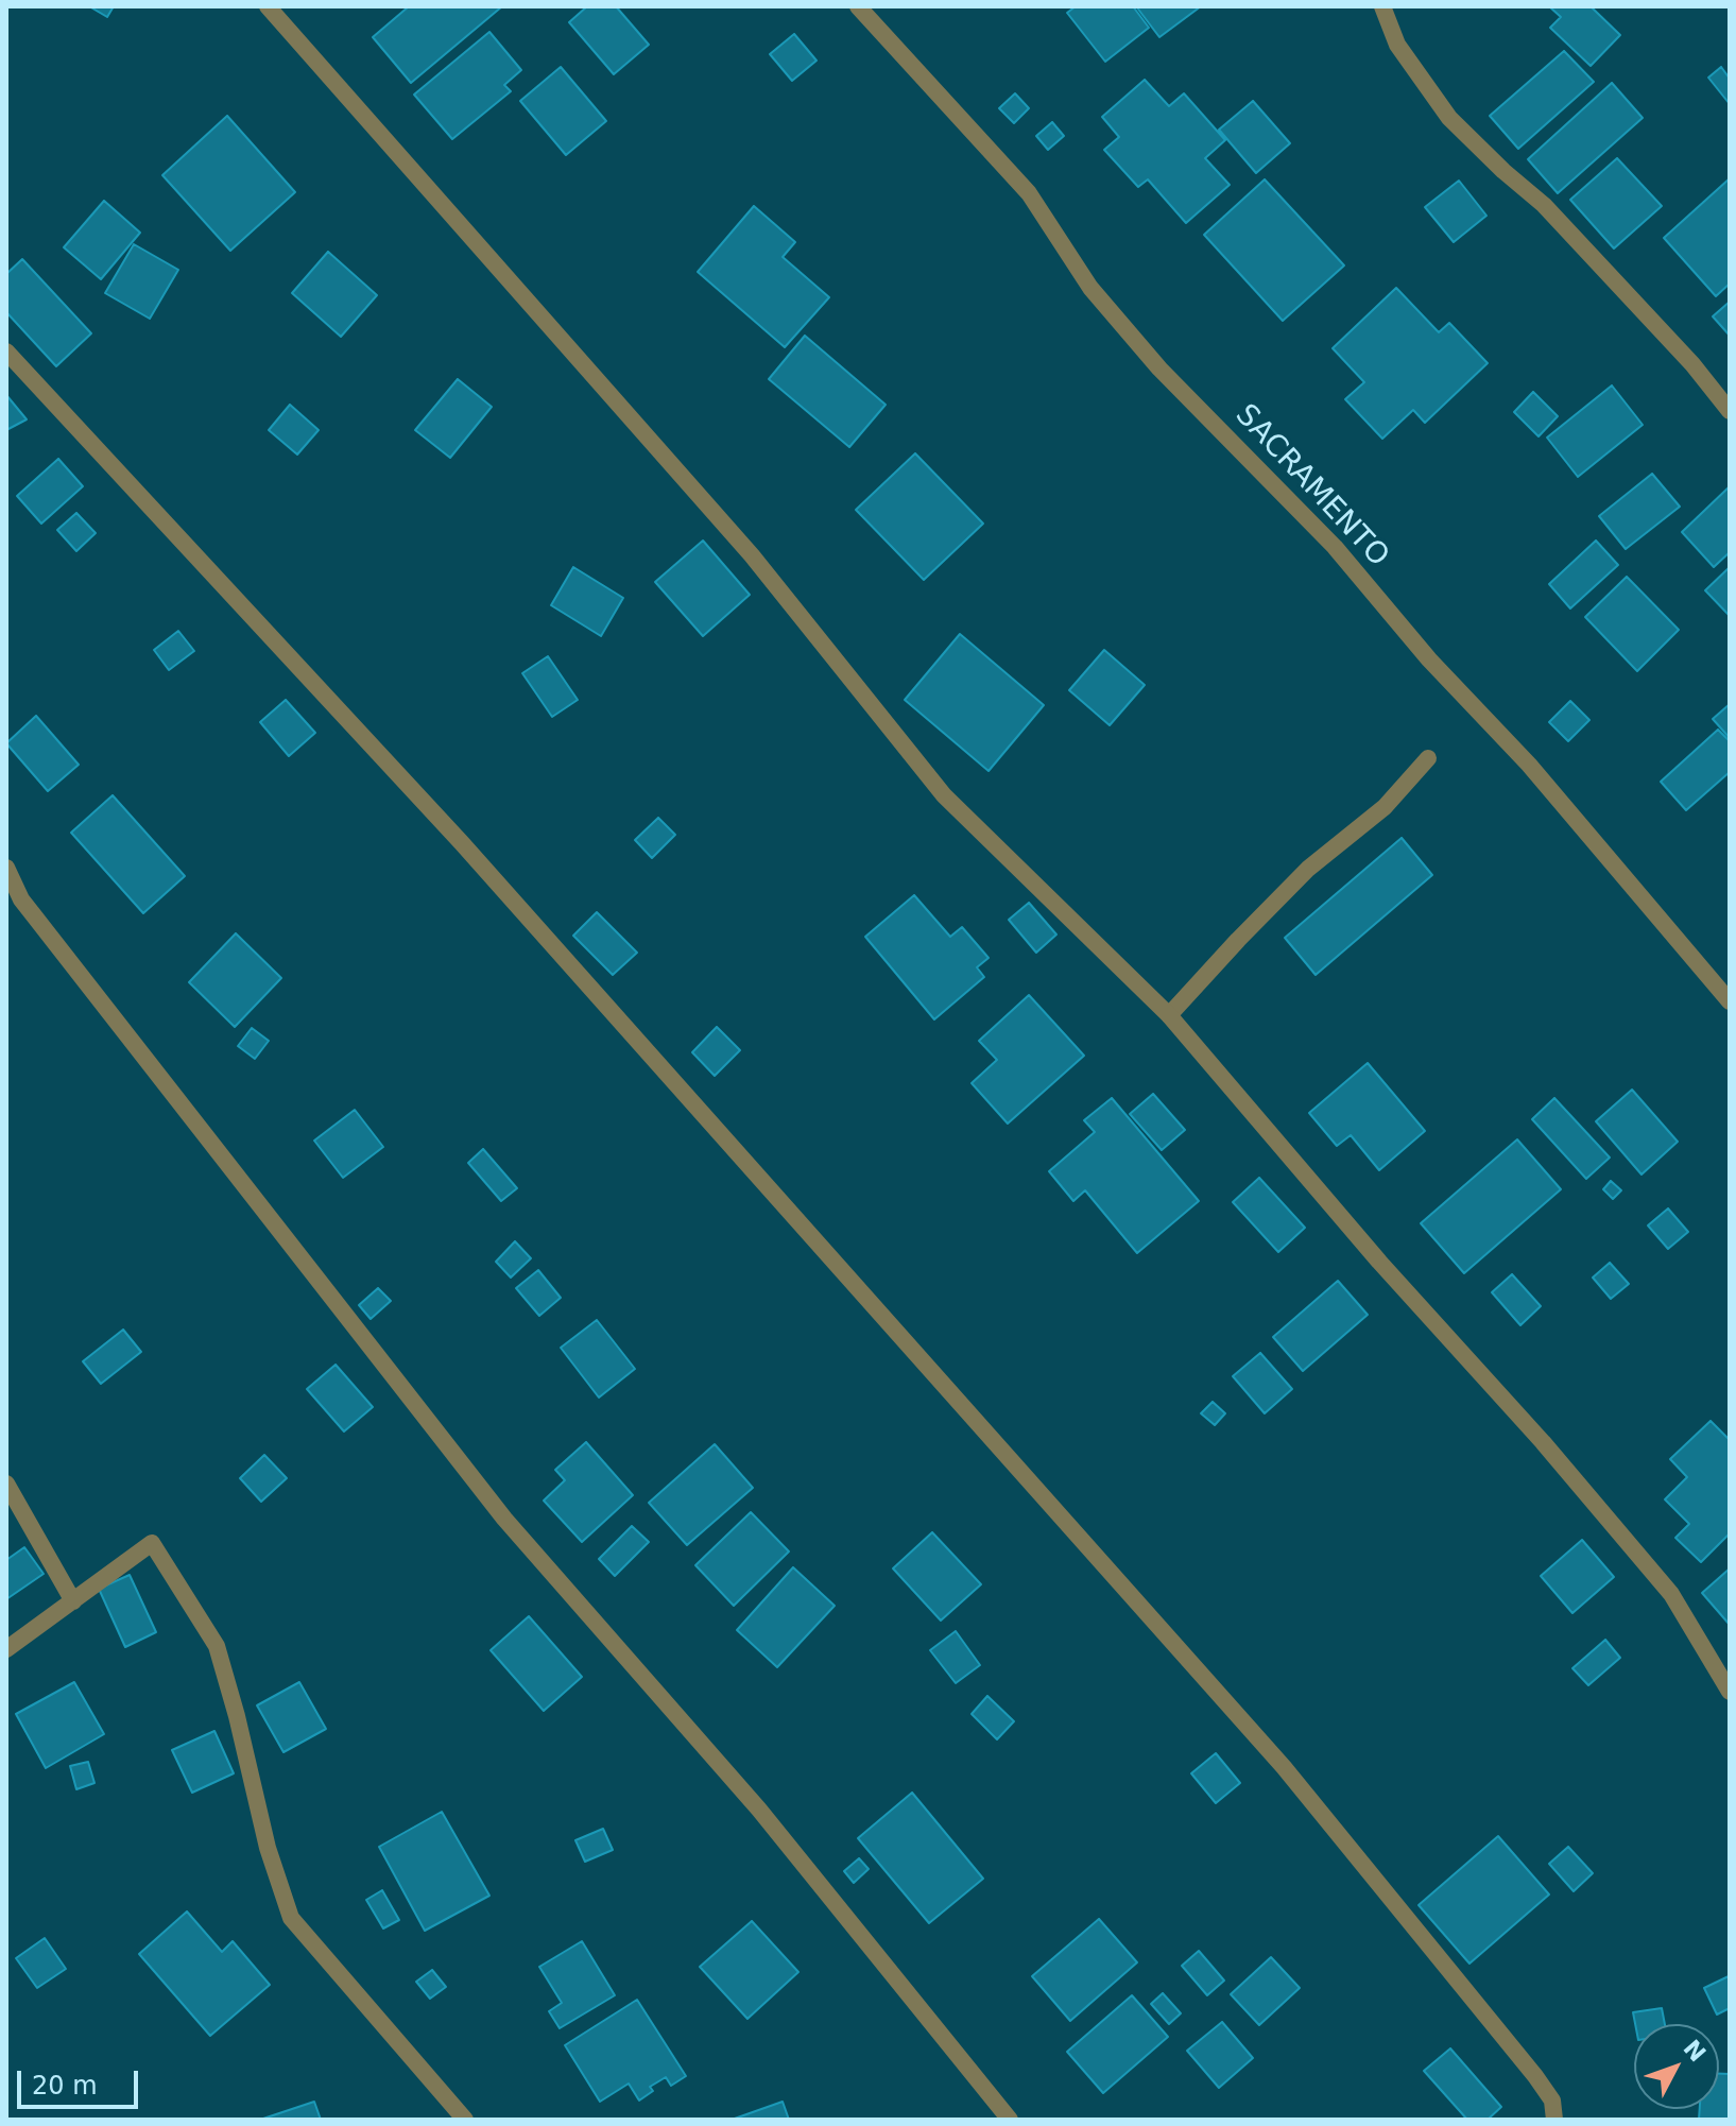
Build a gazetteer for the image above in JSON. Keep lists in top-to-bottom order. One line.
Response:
{"streets":{"street":["SACRAMENTO"]},"scale_bar":"20 m","north":"top right"}
